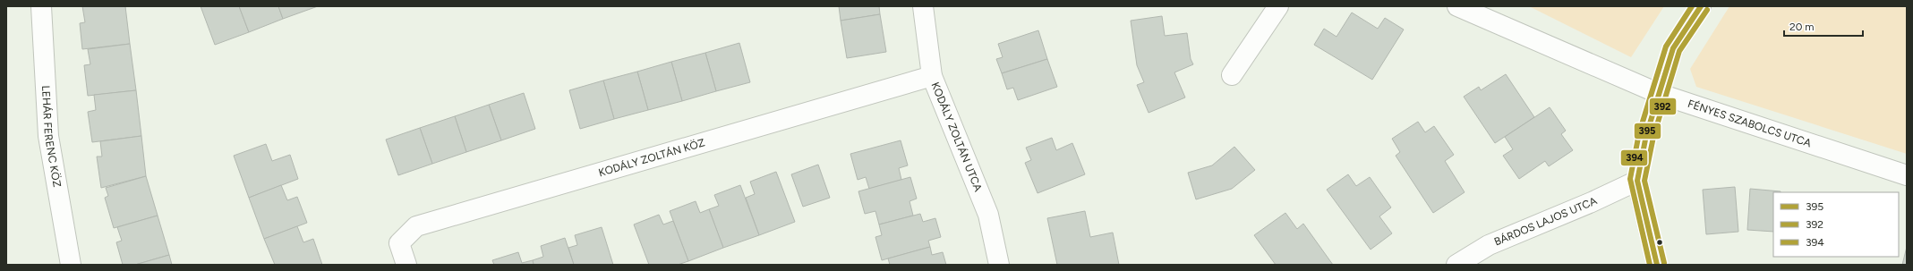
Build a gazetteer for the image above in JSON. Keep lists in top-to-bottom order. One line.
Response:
{"streets":{"street":["FÉNYES SZABOLCS UTCA","LEHÁR FERENC KÖZ","KODÁLY ZOLTÁN UTCA","KODÁLY ZOLTÁN KÖZ","BÁRDOS LAJOS UTCA"]},"crossings":[["KODÁLY ZOLTÁN UTCA","KODÁLY ZOLTÁN KÖZ"]],"lines":["transit line 395","transit line 394","transit line 392"],"legend":["395","392","394"],"scale_bar":"20 m"}
